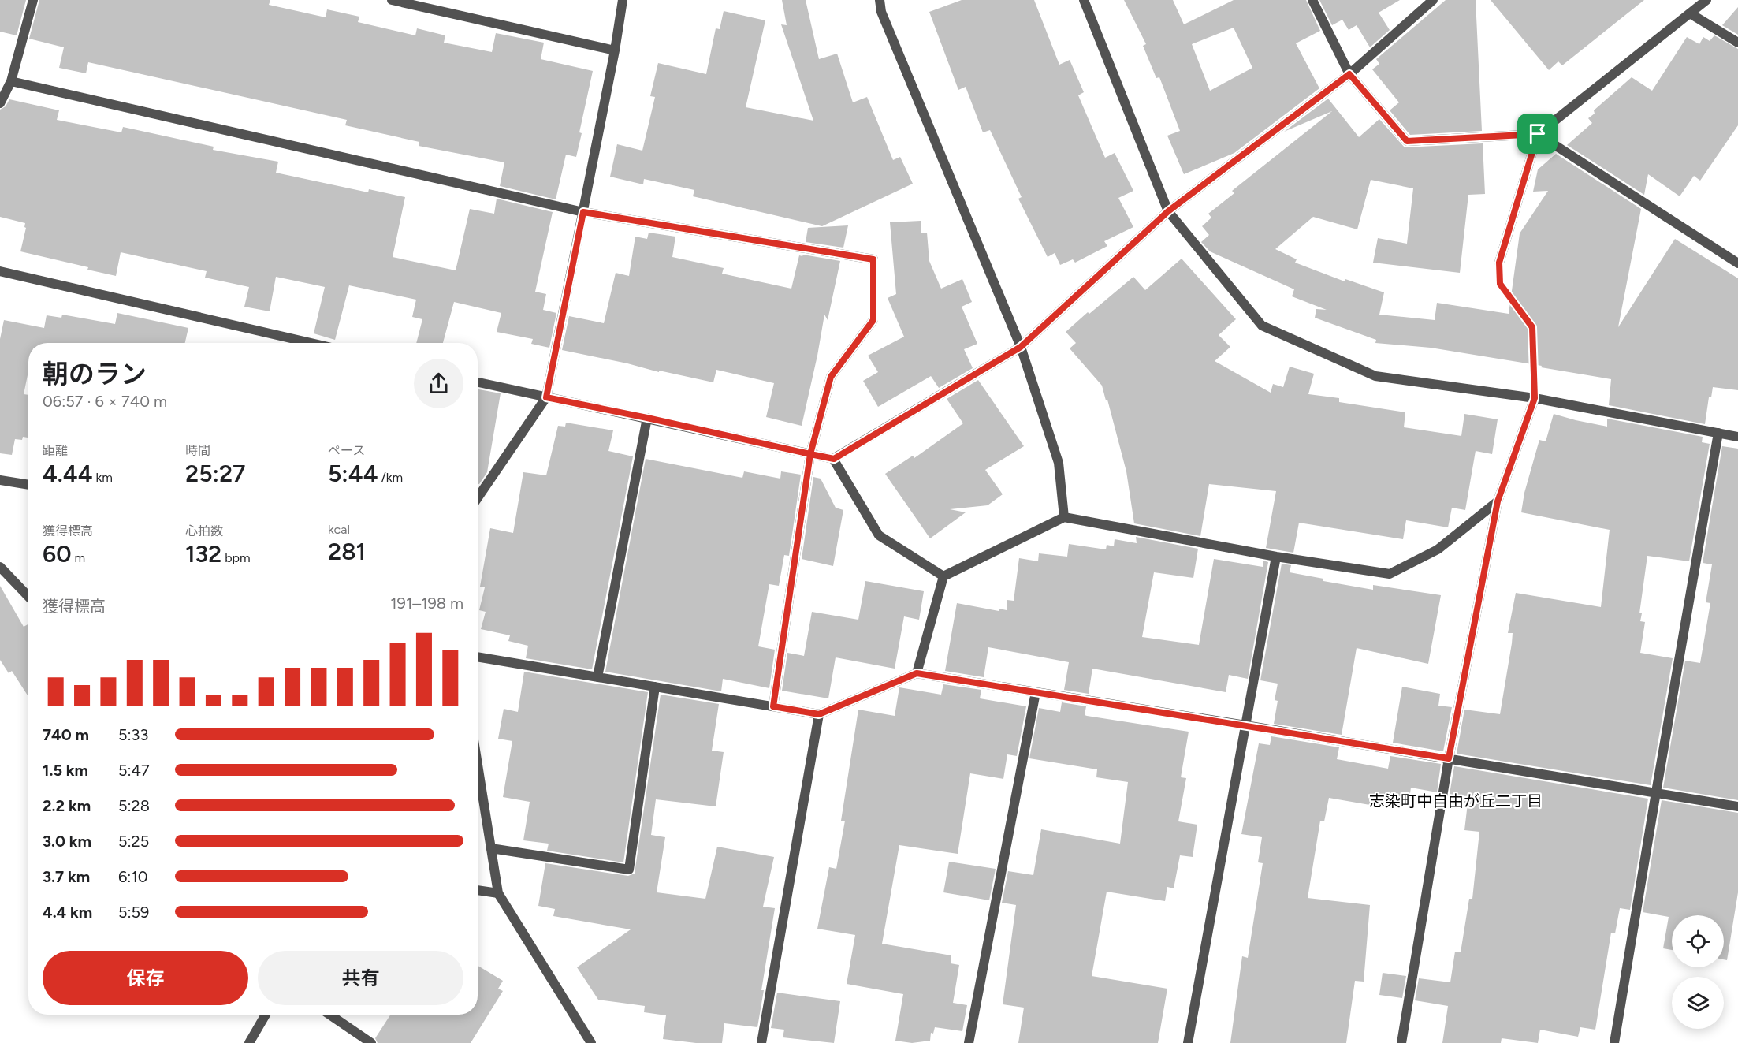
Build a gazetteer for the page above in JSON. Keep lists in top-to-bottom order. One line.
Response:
{"districts":["志染町中自由が丘二丁目"],"page":{"heading":["朝のラン","06:57 · 6 × 740 m"],"stats":[["距離","4.44 km"],["時間","25:27"],["ペース","5:44 /km"],["獲得標高","60 m"],["心拍数","132 bpm"],["kcal","281"]],"chart":["獲得標高","191–198 m"],"list":[{"name":"740 m","note":"5:33"},{"name":"1.5 km","note":"5:47"},{"name":"2.2 km","note":"5:28"},{"name":"3.0 km","note":"5:25"},{"name":"3.7 km","note":"6:10"},{"name":"4.4 km","note":"5:59"}],"buttons":["保存","共有"]}}
